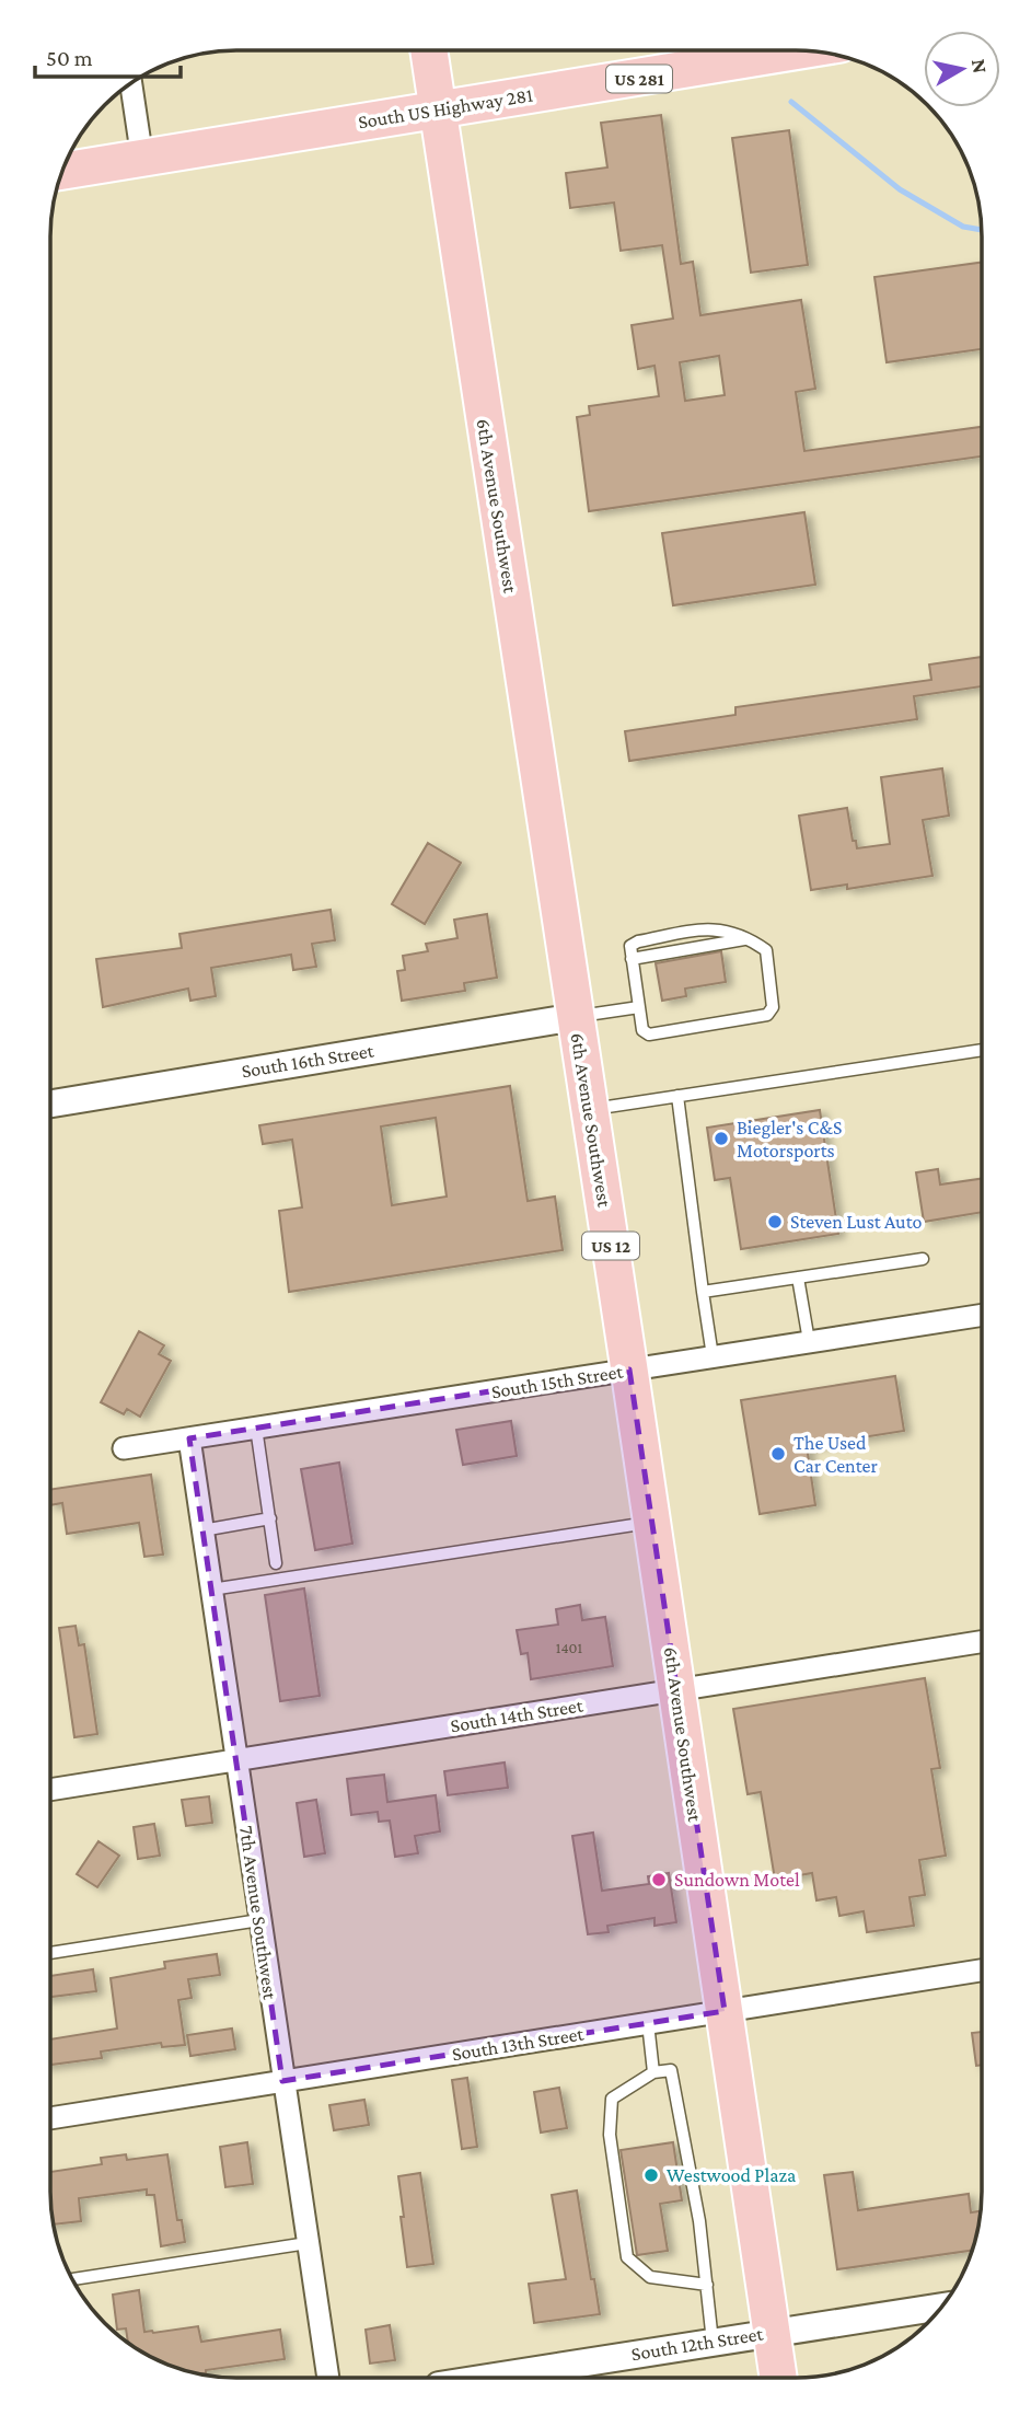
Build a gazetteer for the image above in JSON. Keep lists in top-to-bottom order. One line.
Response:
{"streets":{"highway":["US 281","South US Highway 281","6th Avenue Southwest","US 12"],"street":["South 16th Street","South 15th Street","South 14th Street","7th Avenue Southwest","South 13th Street","South 12th Street"]},"crossings":[["South US Highway 281","6th Avenue Southwest"],["6th Avenue Southwest","South 16th Street"],["6th Avenue Southwest","South 15th Street"],["6th Avenue Southwest","South 14th Street"],["6th Avenue Southwest","South 13th Street"],["6th Avenue Southwest","South 12th Street"],["South 15th Street","7th Avenue Southwest"],["South 14th Street","7th Avenue Southwest"],["7th Avenue Southwest","South 13th Street"]],"places":["Biegler's C&S Motorsports","Steven Lust Auto","The Used Car Center","Sundown Motel","Westwood Plaza"],"house_numbers":["1401"],"scale_bar":"50 m","north":"right"}
